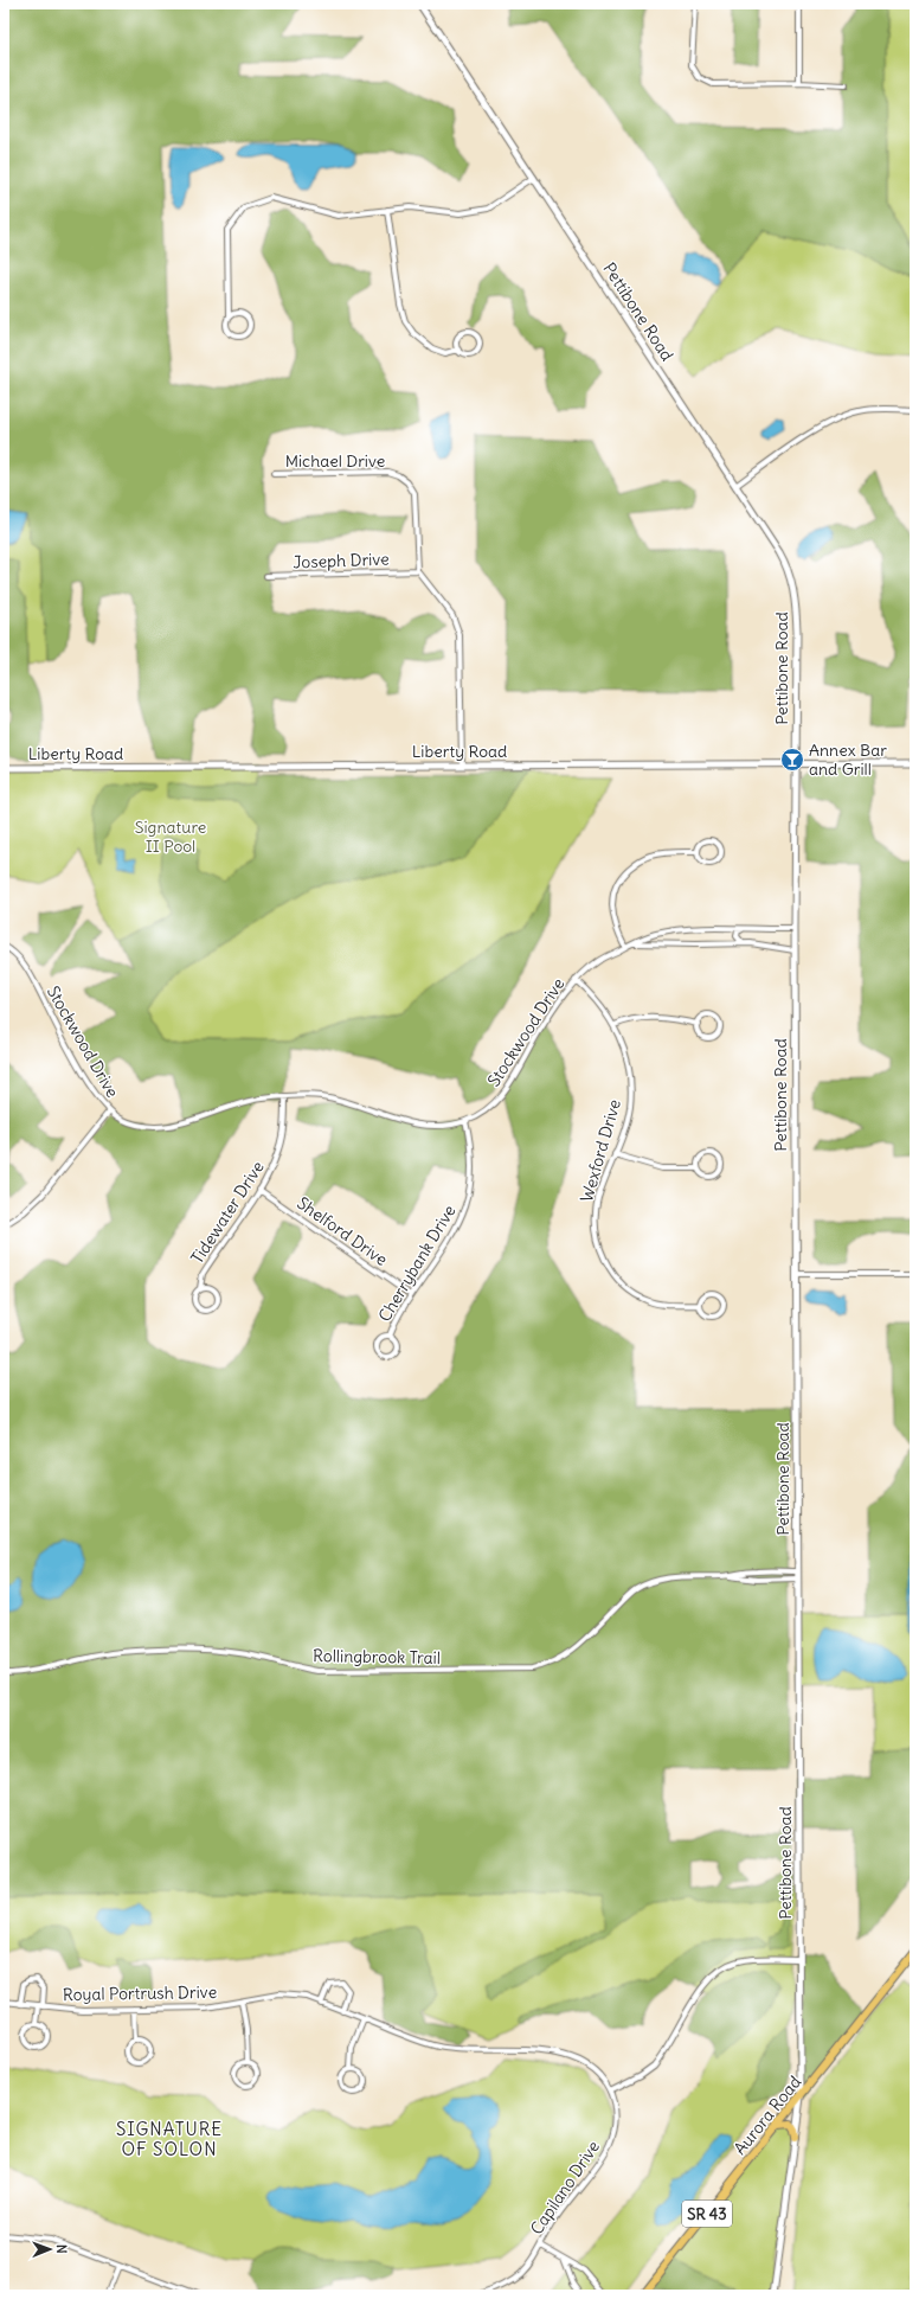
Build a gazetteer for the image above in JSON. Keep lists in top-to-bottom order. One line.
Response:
{"streets":{"main road":["Aurora Road","SR 43"],"street":["Pettibone Road","Michael Drive","Joseph Drive","Liberty Road","Stockwood Drive","Wexford Drive","Tidewater Drive","Shelford Drive","Cherrybank Drive","Rollingbrook Trail","Royal Portrush Drive","Capilano Drive"]},"crossings":[["Pettibone Road","Liberty Road"],["Pettibone Road","Stockwood Drive"],["Pettibone Road","Rollingbrook Trail"],["Pettibone Road","Aurora Road"],["Michael Drive","Joseph Drive"],["Stockwood Drive","Wexford Drive"],["Stockwood Drive","Tidewater Drive"],["Stockwood Drive","Cherrybank Drive"],["Tidewater Drive","Shelford Drive"],["Shelford Drive","Cherrybank Drive"],["Royal Portrush Drive","Capilano Drive"]],"districts":["SIGNATURE OF SOLON"],"parks":["Signature II Pool"],"places":{"bar":["Annex Bar and Grill"]},"north":"right"}
